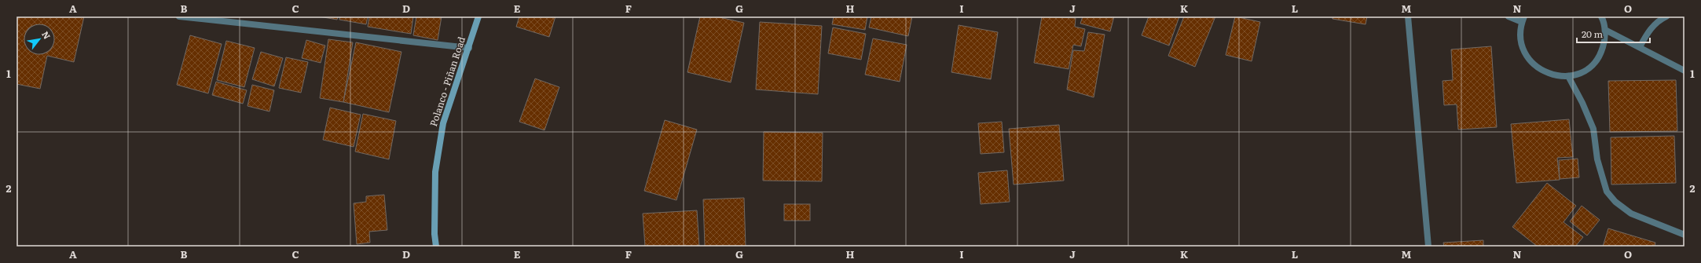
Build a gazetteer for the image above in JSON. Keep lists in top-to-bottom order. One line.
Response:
{"streets":{"main road":["Polanco - Piñan Road"]},"scale_bar":"20 m","north":"top right","grid":{"columns":["A","B","C","D","E","F","G","H","I","J","K","L","M","N","O"],"rows":["1","2"]}}
